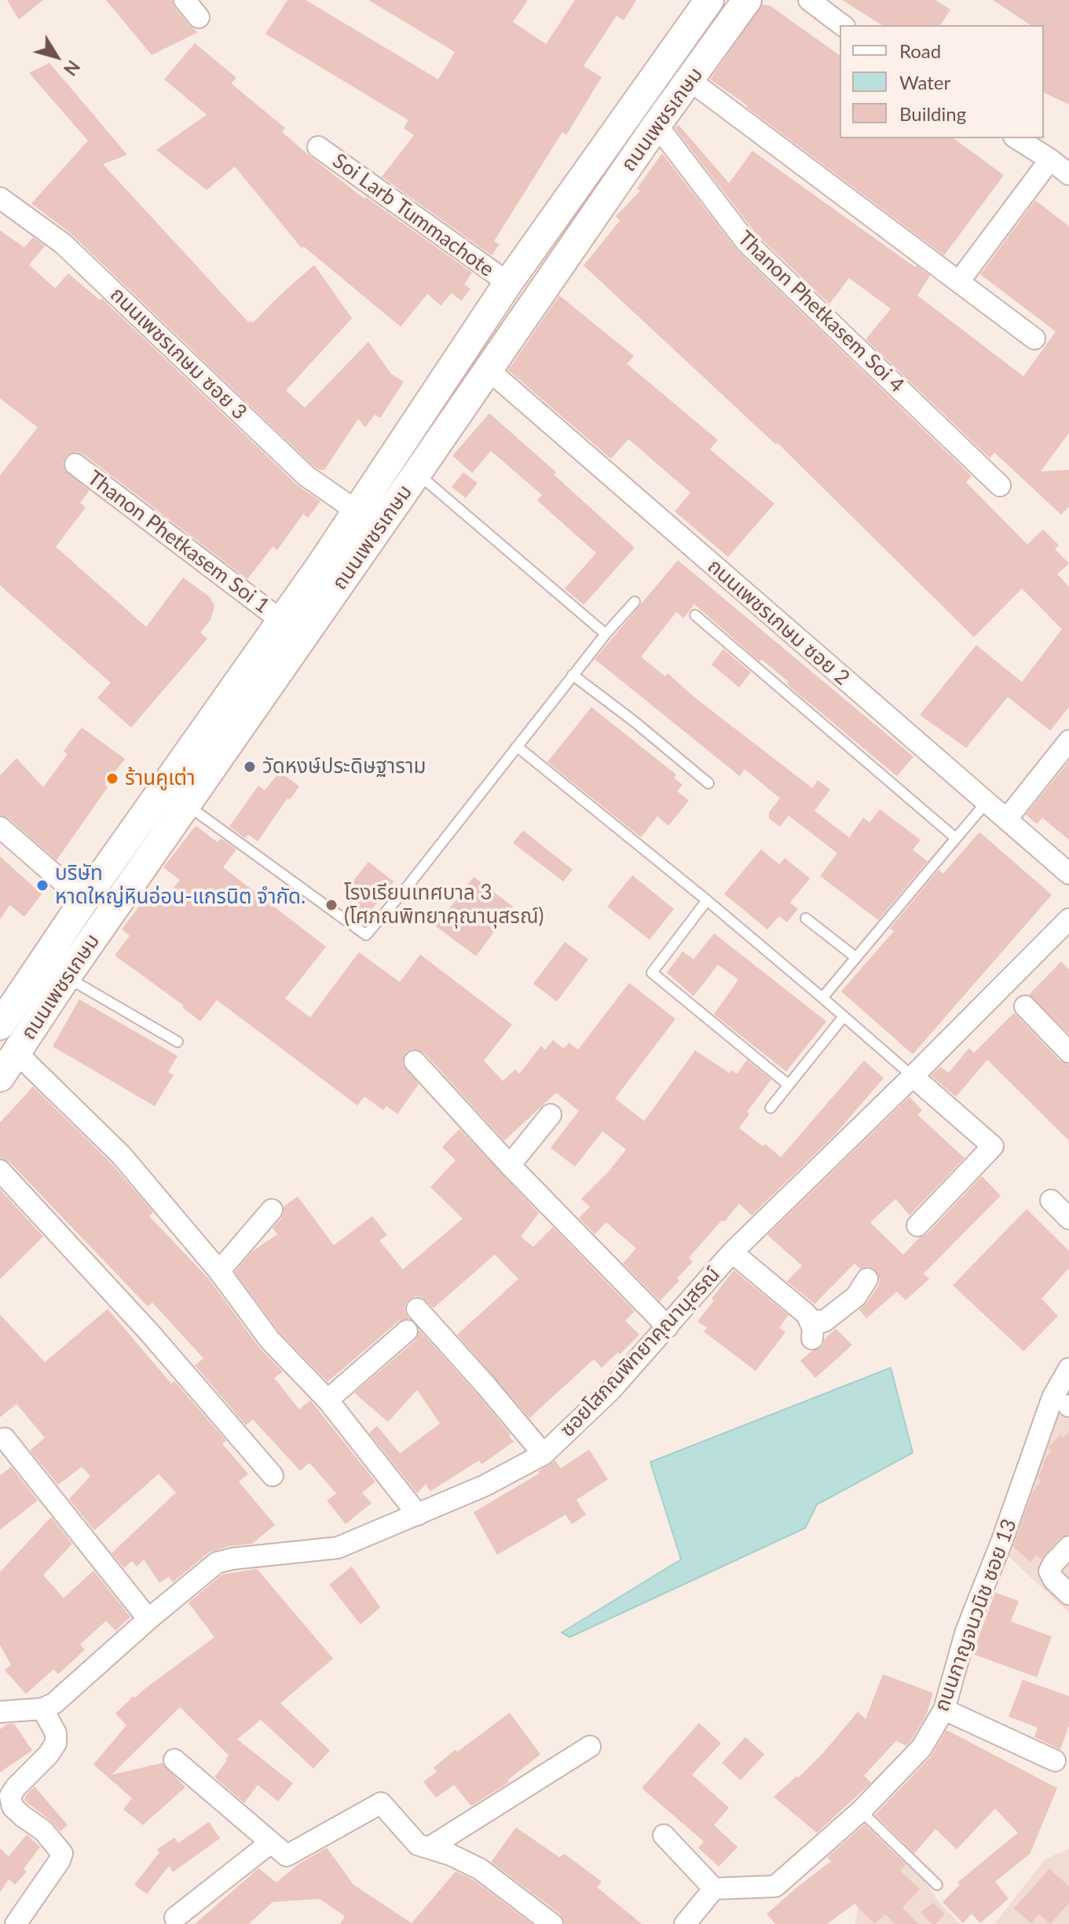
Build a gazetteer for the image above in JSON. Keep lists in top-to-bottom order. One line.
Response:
{"streets":{"main road":["ถนนเพชรเกษม"],"street":["Soi Larb Tummachote","Thanon Phetkasem Soi 4","ถนนเพชรเกษม ซอย 3","Thanon Phetkasem Soi 1","ถนนเพชรเกษม ซอย 2","ซอยโสภณพิทยาคุณานุสรณ์","ถนนกาญจนวนิช ซอย 13"]},"crossings":[["ถนนเพชรเกษม","Soi Larb Tummachote"],["ถนนเพชรเกษม","Thanon Phetkasem Soi 4"],["ถนนเพชรเกษม","ถนนเพชรเกษม ซอย 3"],["ถนนเพชรเกษม","Thanon Phetkasem Soi 1"],["ถนนเพชรเกษม","ถนนเพชรเกษม ซอย 2"]],"places":["วัดหงษ์ประดิษฐาราม","ร้านคูเต่า","บริษัท หาดใหญ่หินอ่อน-แกรนิต จำกัด.","โรงเรียนเทศบาล 3 (โศภณพิทยาคุณานุสรณ์)"],"legend":["Road","Water","Building"],"north":"bottom right"}
